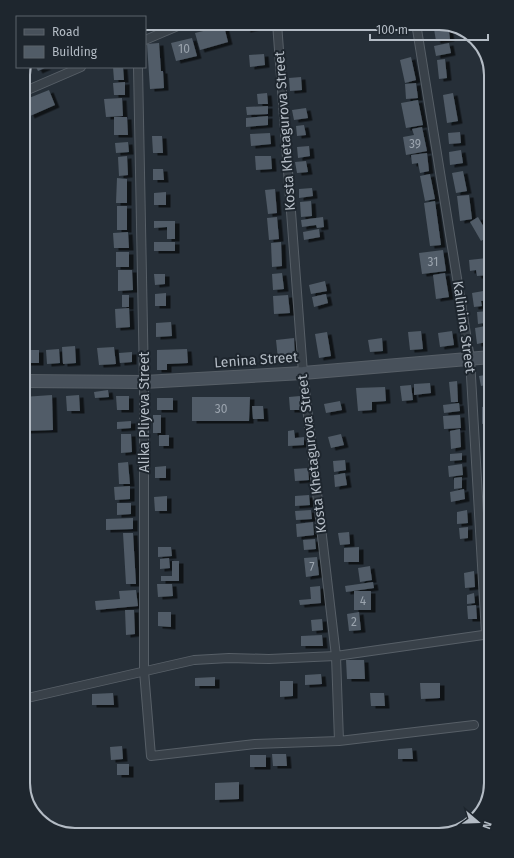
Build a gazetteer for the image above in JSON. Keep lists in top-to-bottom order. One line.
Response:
{"streets":{"street":["Kosta Khetagurova Street","Kalinina Street","Lenina Street","Alika Pliyeva Street"]},"crossings":[["Kosta Khetagurova Street","Lenina Street"],["Kosta Khetagurova Street","Alika Pliyeva Street"],["Kalinina Street","Lenina Street"],["Lenina Street","Alika Pliyeva Street"]],"house_numbers":["10","39","31","30","7","4","2"],"legend":["Road","Building"],"scale_bar":"100 m","north":"right"}
